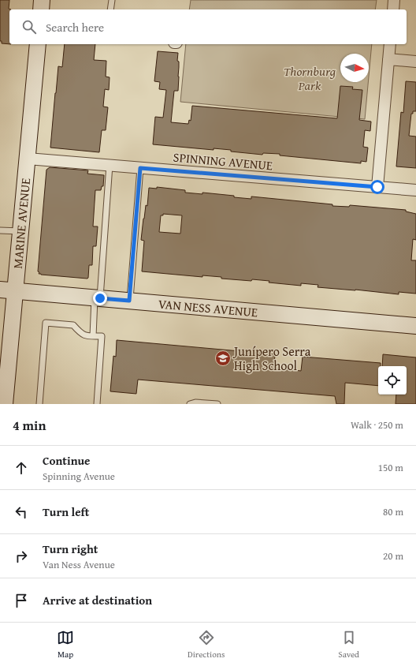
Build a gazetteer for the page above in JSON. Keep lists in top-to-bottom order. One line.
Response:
{"streets":{"main road":["MARINE AVENUE","VAN NESS AVENUE"],"street":["SPINNING AVENUE"]},"crossings":[["SPINNING AVENUE","MARINE AVENUE"],["MARINE AVENUE","VAN NESS AVENUE"]],"parks":["Thornburg Park"],"places":{"school or university":["Junípero Serra High School"]},"north":"right","page":{"search":"Search here","heading":["4 min","Walk · 250 m"],"list":[["Continue","Spinning Avenue","150 m"],["Turn left","80 m"],["Turn right","Van Ness Avenue","20 m"],"Arrive at destination"],"nav":["Map","Directions","Saved"]}}
